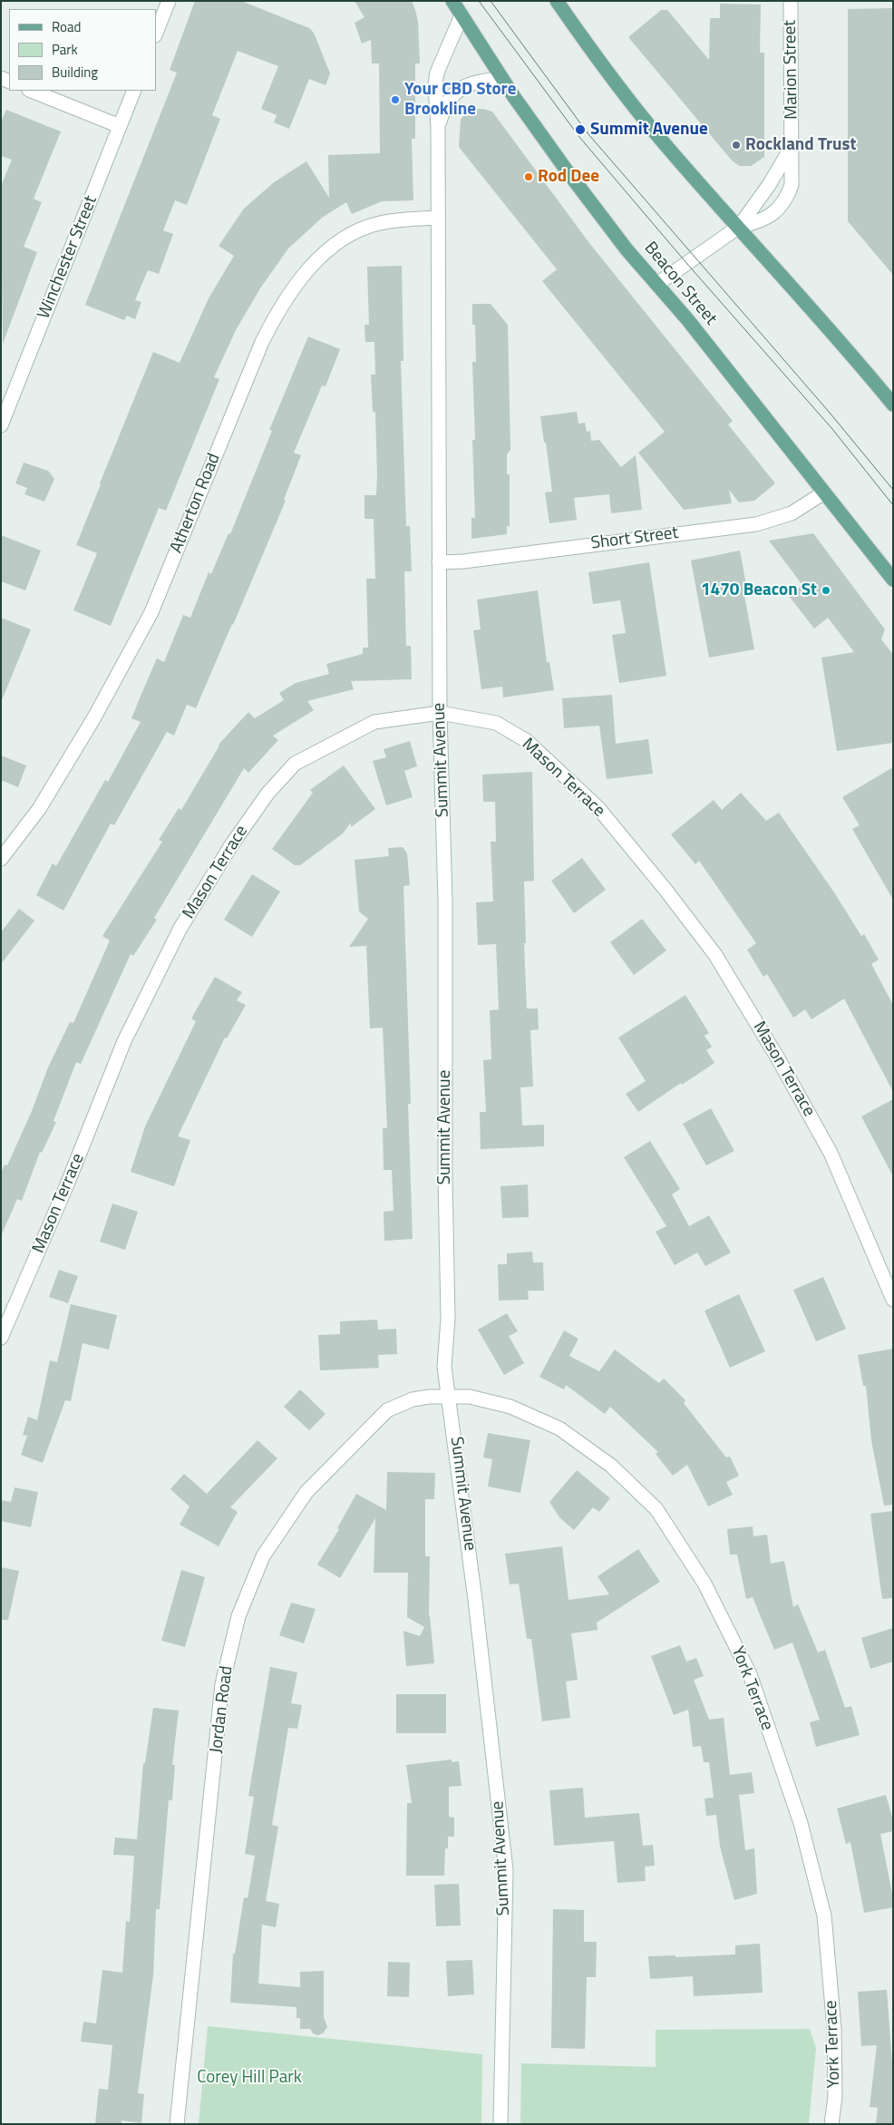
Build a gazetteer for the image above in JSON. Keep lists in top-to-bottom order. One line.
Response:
{"streets":{"main road":["Beacon Street"],"street":["Marion Street","Winchester Street","Atherton Road","Short Street","Summit Avenue","Mason Terrace","York Terrace","Jordan Road"]},"crossings":[["Marion Street","Beacon Street"],["Beacon Street","Short Street"],["Beacon Street","Summit Avenue"],["Atherton Road","Summit Avenue"],["Short Street","Summit Avenue"],["Summit Avenue","Mason Terrace"],["Summit Avenue","York Terrace"],["Summit Avenue","Jordan Road"],["York Terrace","Jordan Road"]],"parks":["Corey Hill Park"],"places":["Your CBD Store Brookline","Summit Avenue","Rockland Trust","Rod Dee","1470 Beacon St"],"legend":["Road","Park","Building"]}
